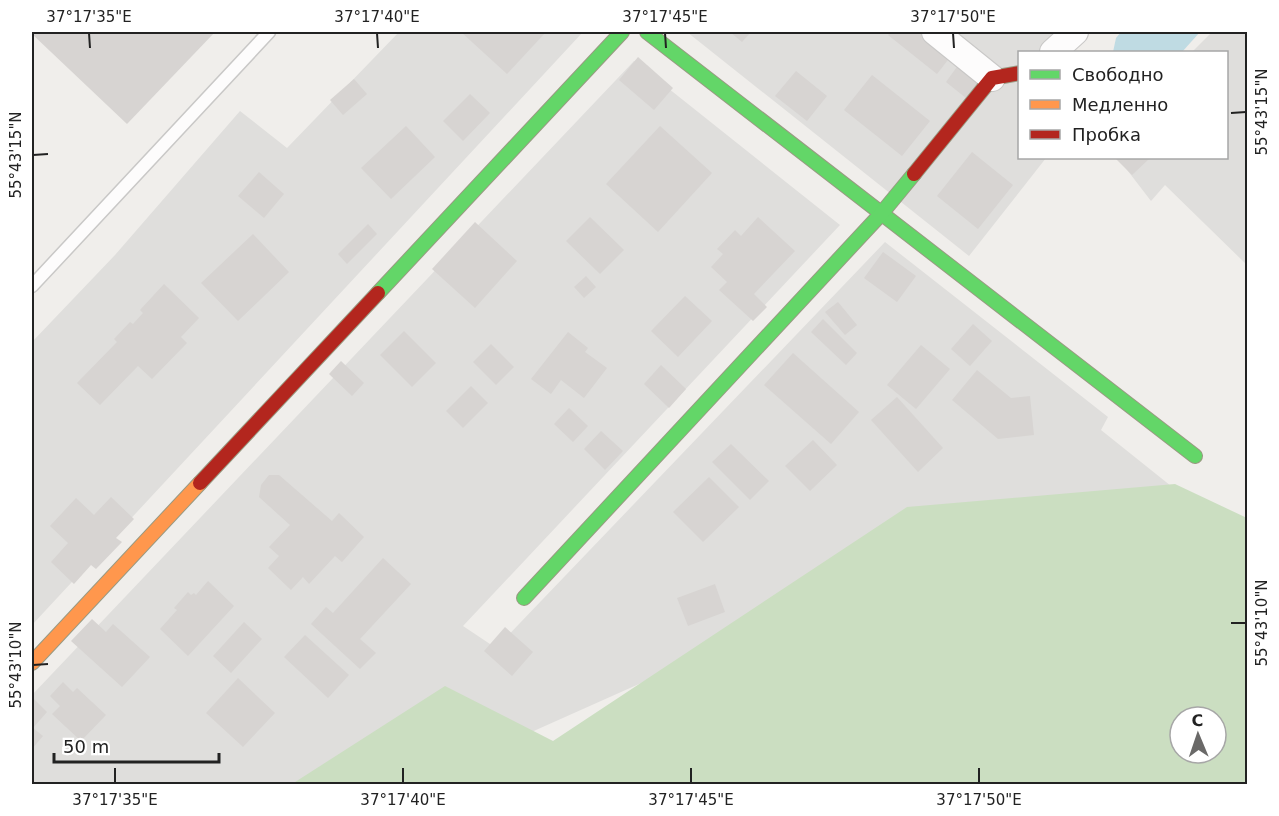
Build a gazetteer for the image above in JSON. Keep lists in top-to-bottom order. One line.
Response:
{"legend":["Свободно","Медленно","Пробка"],"scale_bar":"50 m","north":"top","coordinates":["37°17'35\"E","37°17'40\"E","37°17'45\"E","37°17'50\"E","55°43'15\"N","55°43'10\"N"]}
